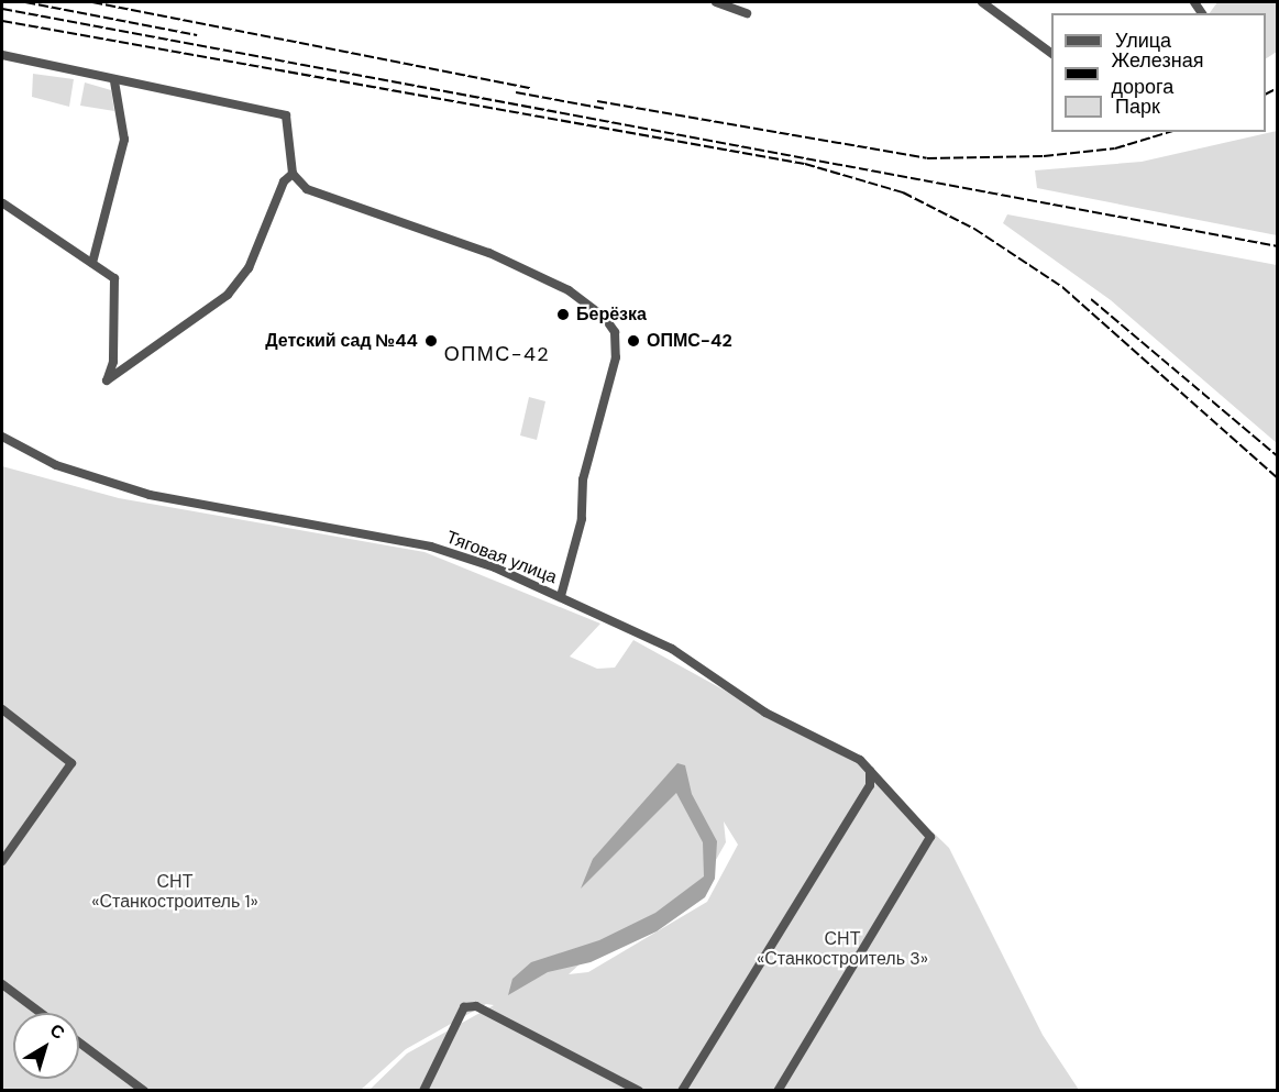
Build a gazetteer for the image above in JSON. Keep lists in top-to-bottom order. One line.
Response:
{"streets":{"street":["Тяговая улица"]},"districts":["ОПМС-42"],"parks":["СНТ «Станкостроитель 1»","СНТ «Станкостроитель 3»"],"places":["Берёзка","Детский сад №44","ОПМС-42"],"legend":["Улица","Железная дорога","Парк"],"north":"top right"}
